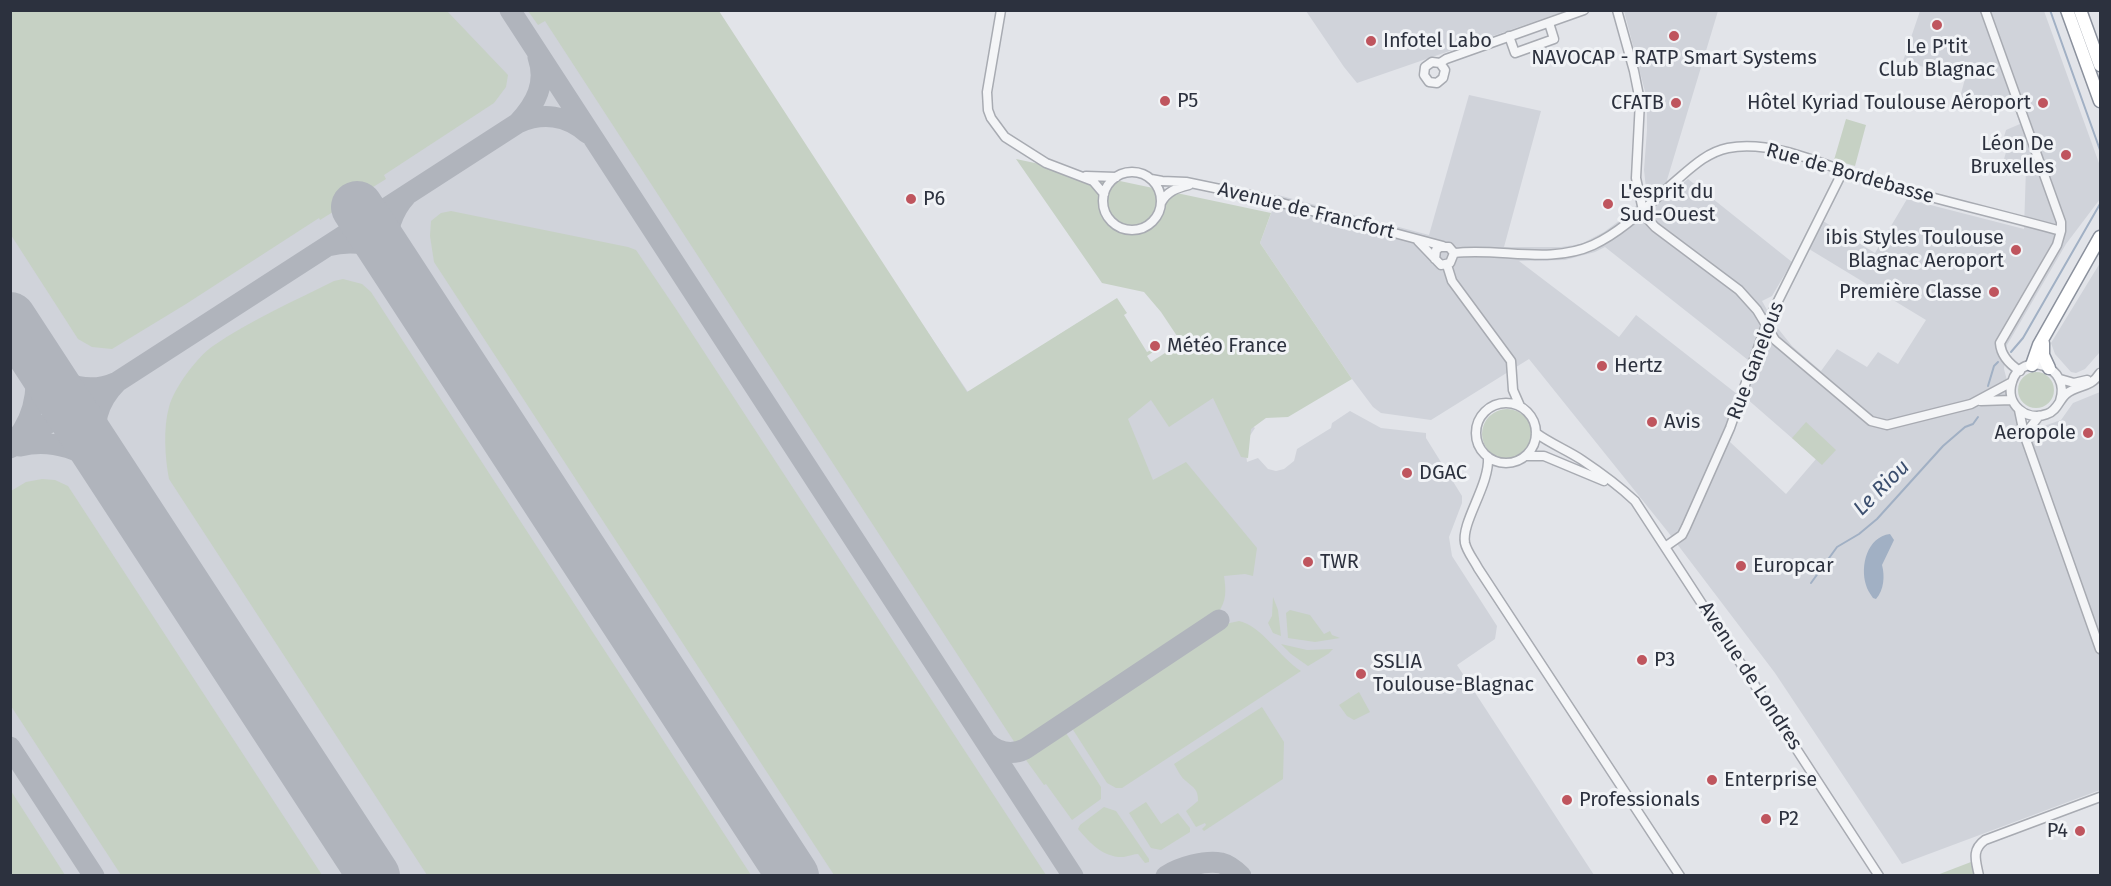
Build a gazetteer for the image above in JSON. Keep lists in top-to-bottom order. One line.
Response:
{"streets":{"street":["Rue de Bordebasse","Avenue de Francfort","Rue Ganelous","Avenue de Londres"]},"crossings":[["Rue de Bordebasse","Avenue de Francfort"],["Rue de Bordebasse","Rue Ganelous"],["Rue Ganelous","Avenue de Londres"]],"water":["Le Riou"],"places":["Le P'tit Club Blagnac","NAVOCAP - RATP Smart Systems","Infotel Labo","P5","CFATB","Hôtel Kyriad Toulouse Aéroport","Léon De Bruxelles","P6","L'esprit du Sud-Ouest","ibis Styles Toulouse Blagnac Aeroport","Première Classe","Météo France","Hertz","Avis","Aeropole","DGAC","TWR","Europcar","P3","SSLIA Toulouse-Blagnac","Enterprise","Professionals","P2","P4"]}
